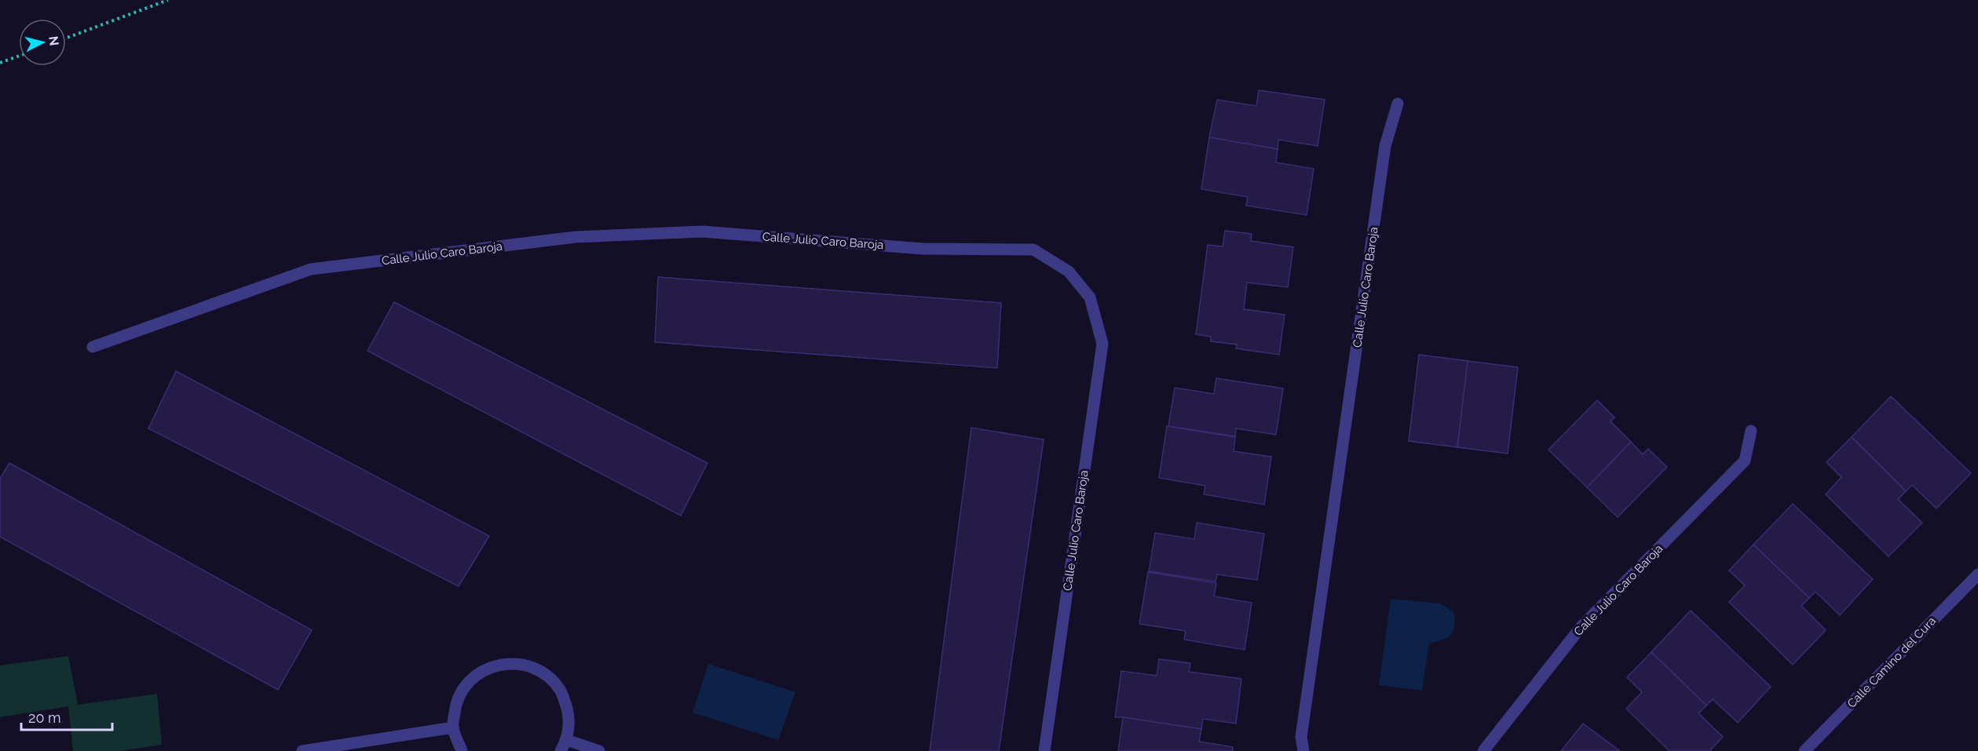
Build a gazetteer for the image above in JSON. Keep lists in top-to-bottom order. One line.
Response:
{"streets":{"street":["Calle Julio Caro Baroja","Calle Camino del Cura"]},"scale_bar":"20 m","north":"right"}
